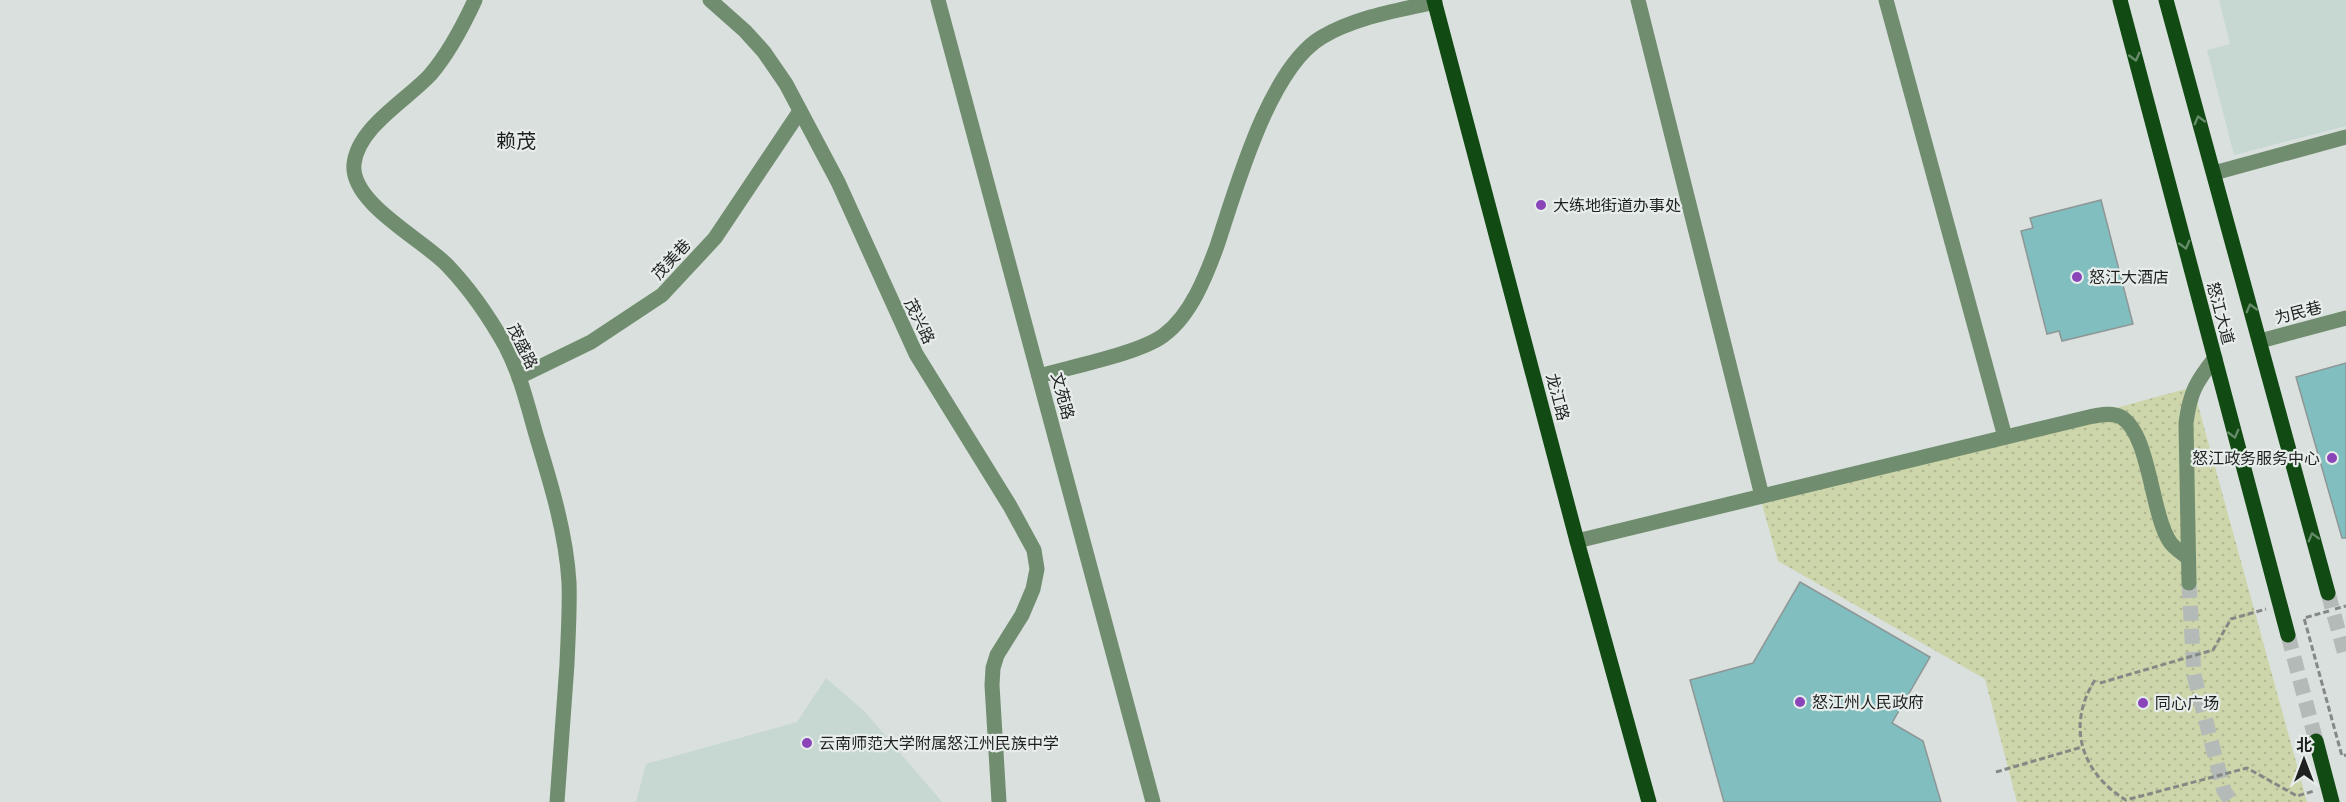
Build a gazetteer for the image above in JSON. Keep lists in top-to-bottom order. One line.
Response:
{"streets":{"main road":["怒江大道","龙江路"],"street":["茂美巷","为民巷","茂兴路","茂盛路","文苑路"]},"crossings":[["茂美巷","茂兴路"],["茂美巷","茂盛路"],["为民巷","怒江大道"]],"districts":["赖茂"],"places":["大练地街道办事处","怒江大酒店","怒江政务服务中心","怒江州人民政府","同心广场","云南师范大学附属怒江州民族中学"],"north":"top"}
